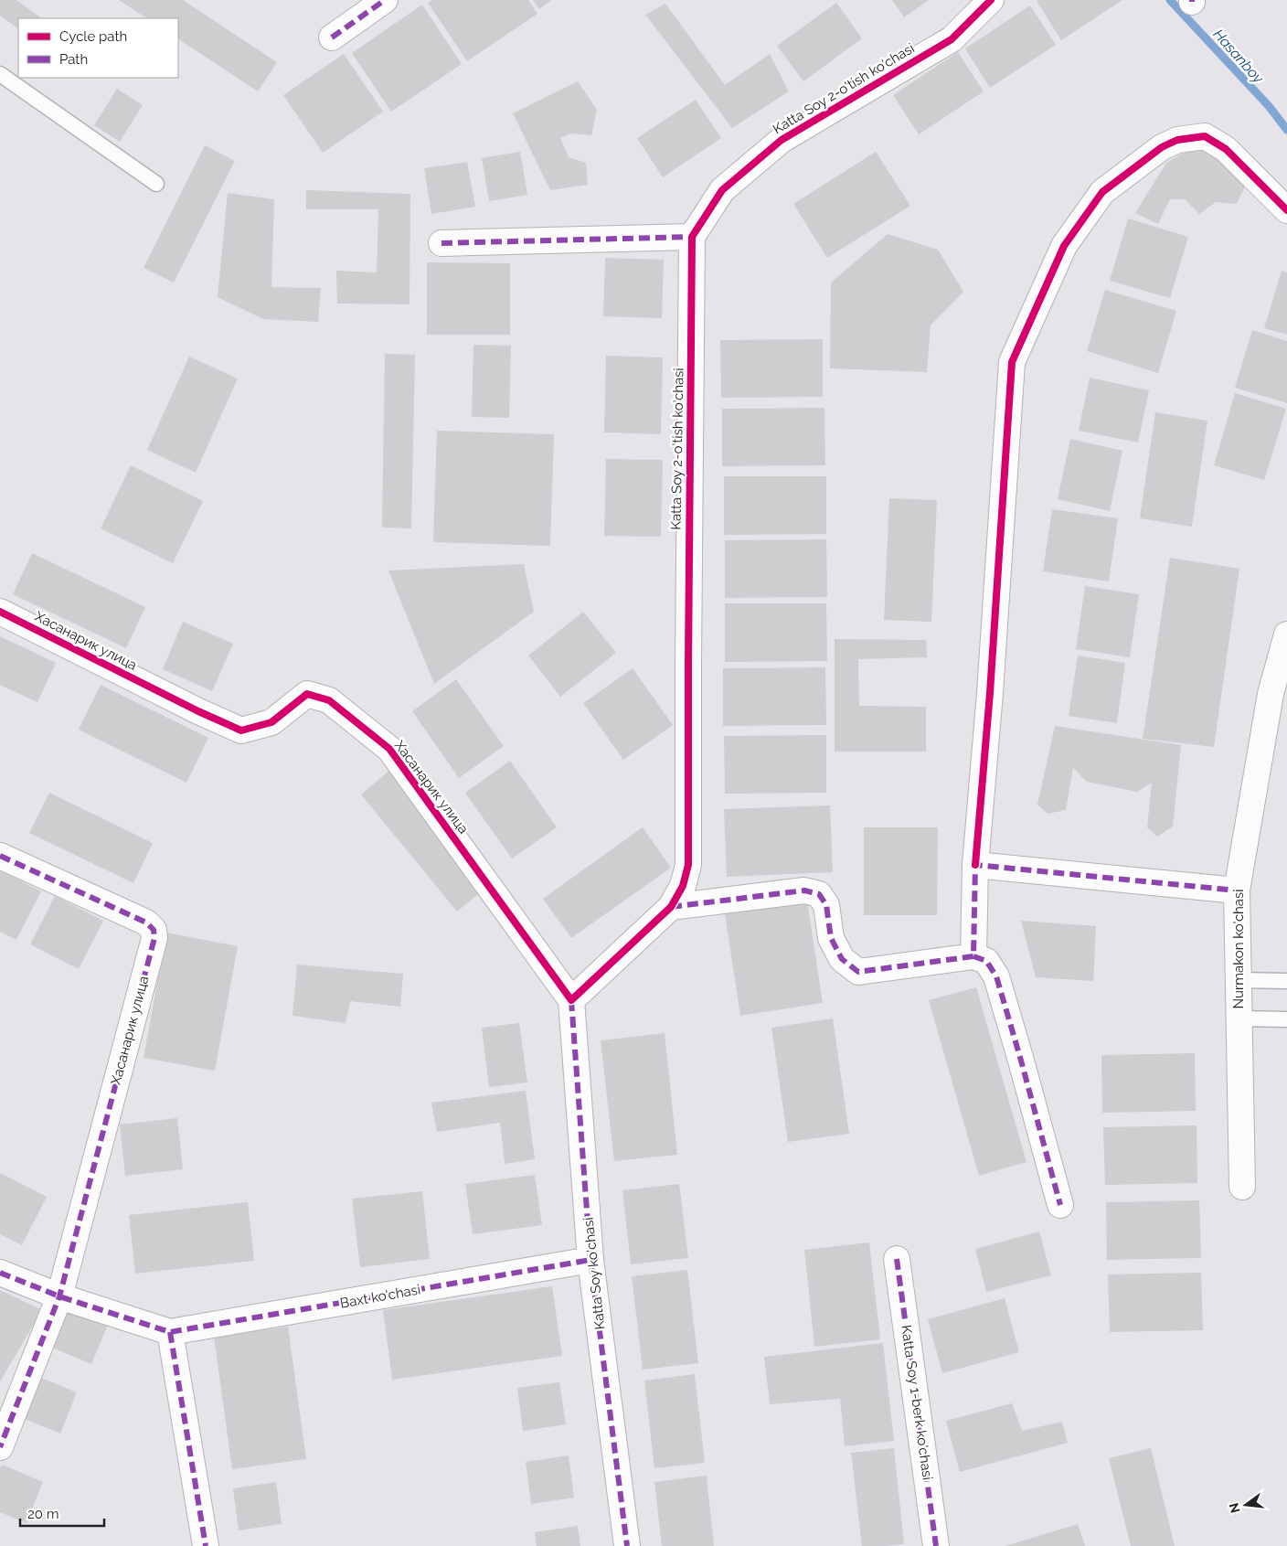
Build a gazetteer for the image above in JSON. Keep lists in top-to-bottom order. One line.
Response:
{"streets":{"street":["Katta Soy 2-o'tish ko'chasi","Хасанарик улица","Nurmakon ko'chasi","Katta Soy ko'chasi","Baxt ko'chasi","Katta Soy 1-berk ko'chasi"]},"crossings":[["Katta Soy 2-o'tish ko'chasi","Хасанарик улица"],["Katta Soy 2-o'tish ko'chasi","Katta Soy ko'chasi"],["Хасанарик улица","Katta Soy ko'chasi"],["Хасанарик улица","Baxt ko'chasi"],["Katta Soy ko'chasi","Baxt ko'chasi"]],"water":["Hasanboy"],"legend":["Cycle path","Path"],"scale_bar":"20 m","north":"left"}
